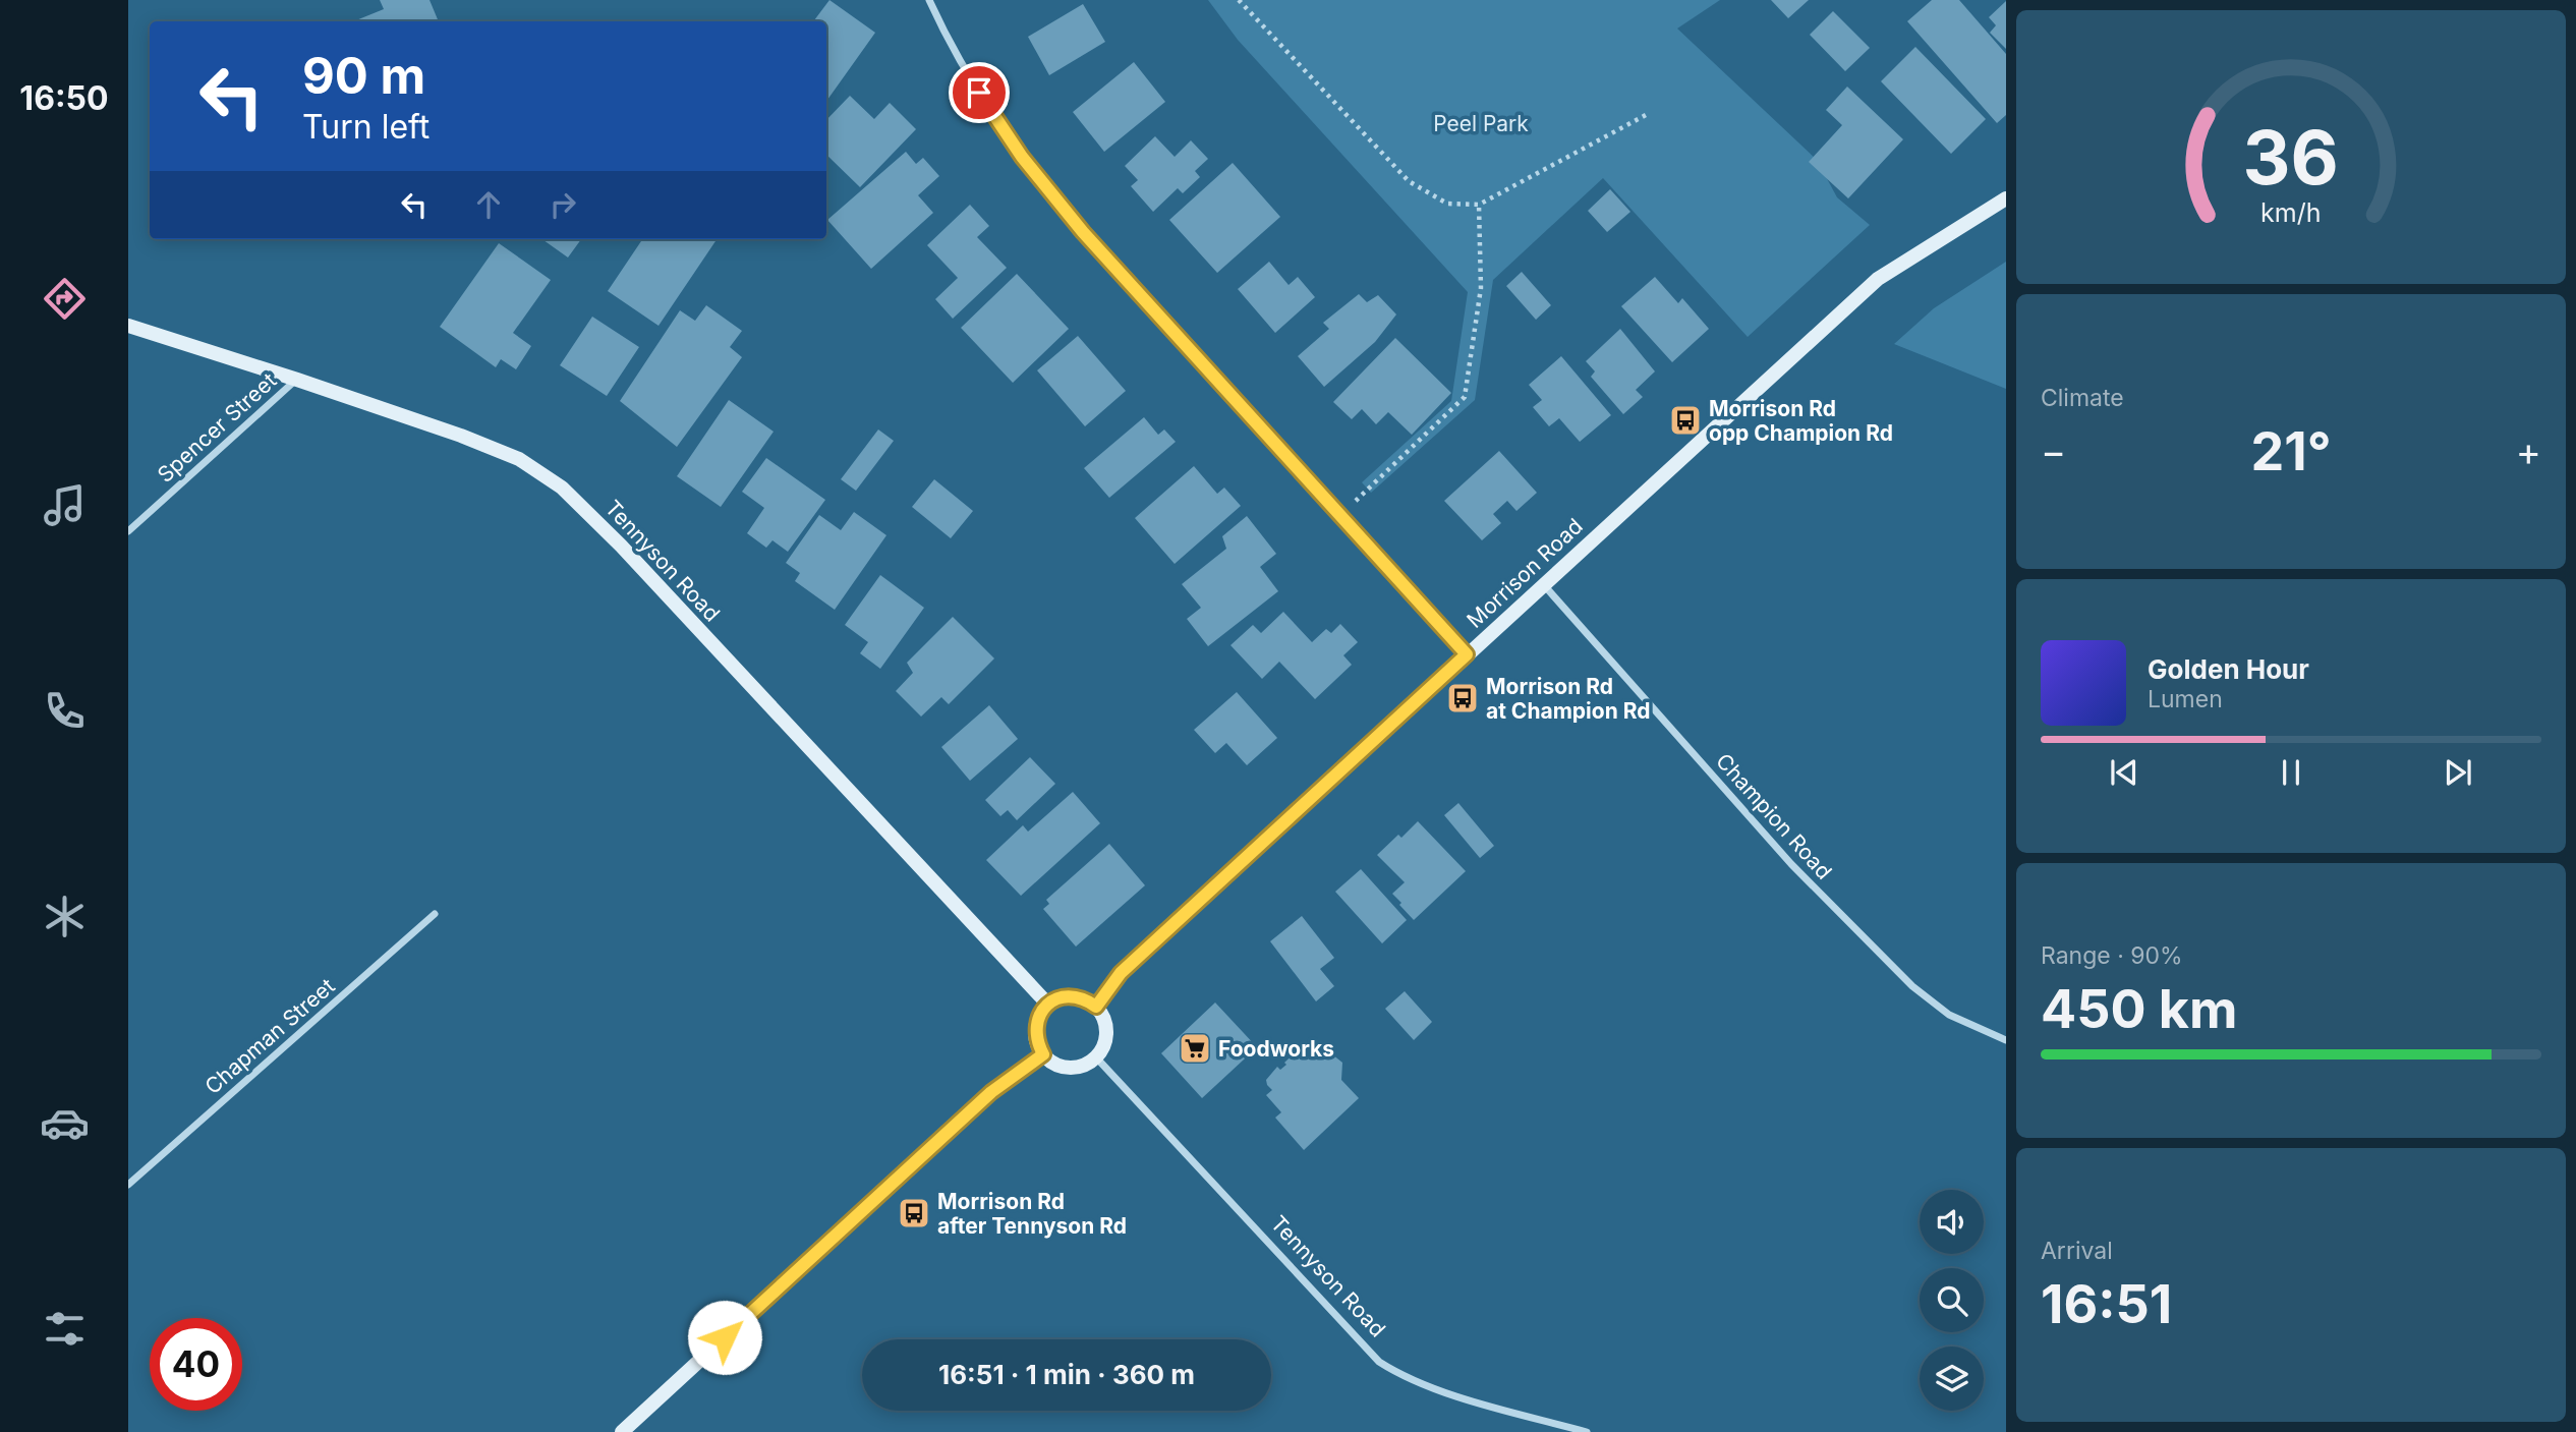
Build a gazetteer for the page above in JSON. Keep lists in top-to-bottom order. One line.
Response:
{"streets":{"street":["Spencer Street","Tennyson Road","Morrison Road","Champion Road","Chapman Street"]},"crossings":[["Spencer Street","Tennyson Road"],["Tennyson Road","Morrison Road"],["Morrison Road","Champion Road"]],"parks":["Peel Park"],"places":{"bus stop":["Morrison Rd opp Champion Rd","Morrison Rd at Champion Rd","Morrison Rd after Tennyson Rd"],"supermarket":["Foodworks"]},"page":{"tabs":"16:50","turn":["90 m","Turn left"],"tile":["Climate",["Range · 90%","450 km"],["Arrival","16:51"]],"heat":["−","21°","+"],"song":["Golden Hour","Lumen"],"limit":"40","trip":"16:51 · 1 min · 360 m","gauge":["36","km/h"]}}
